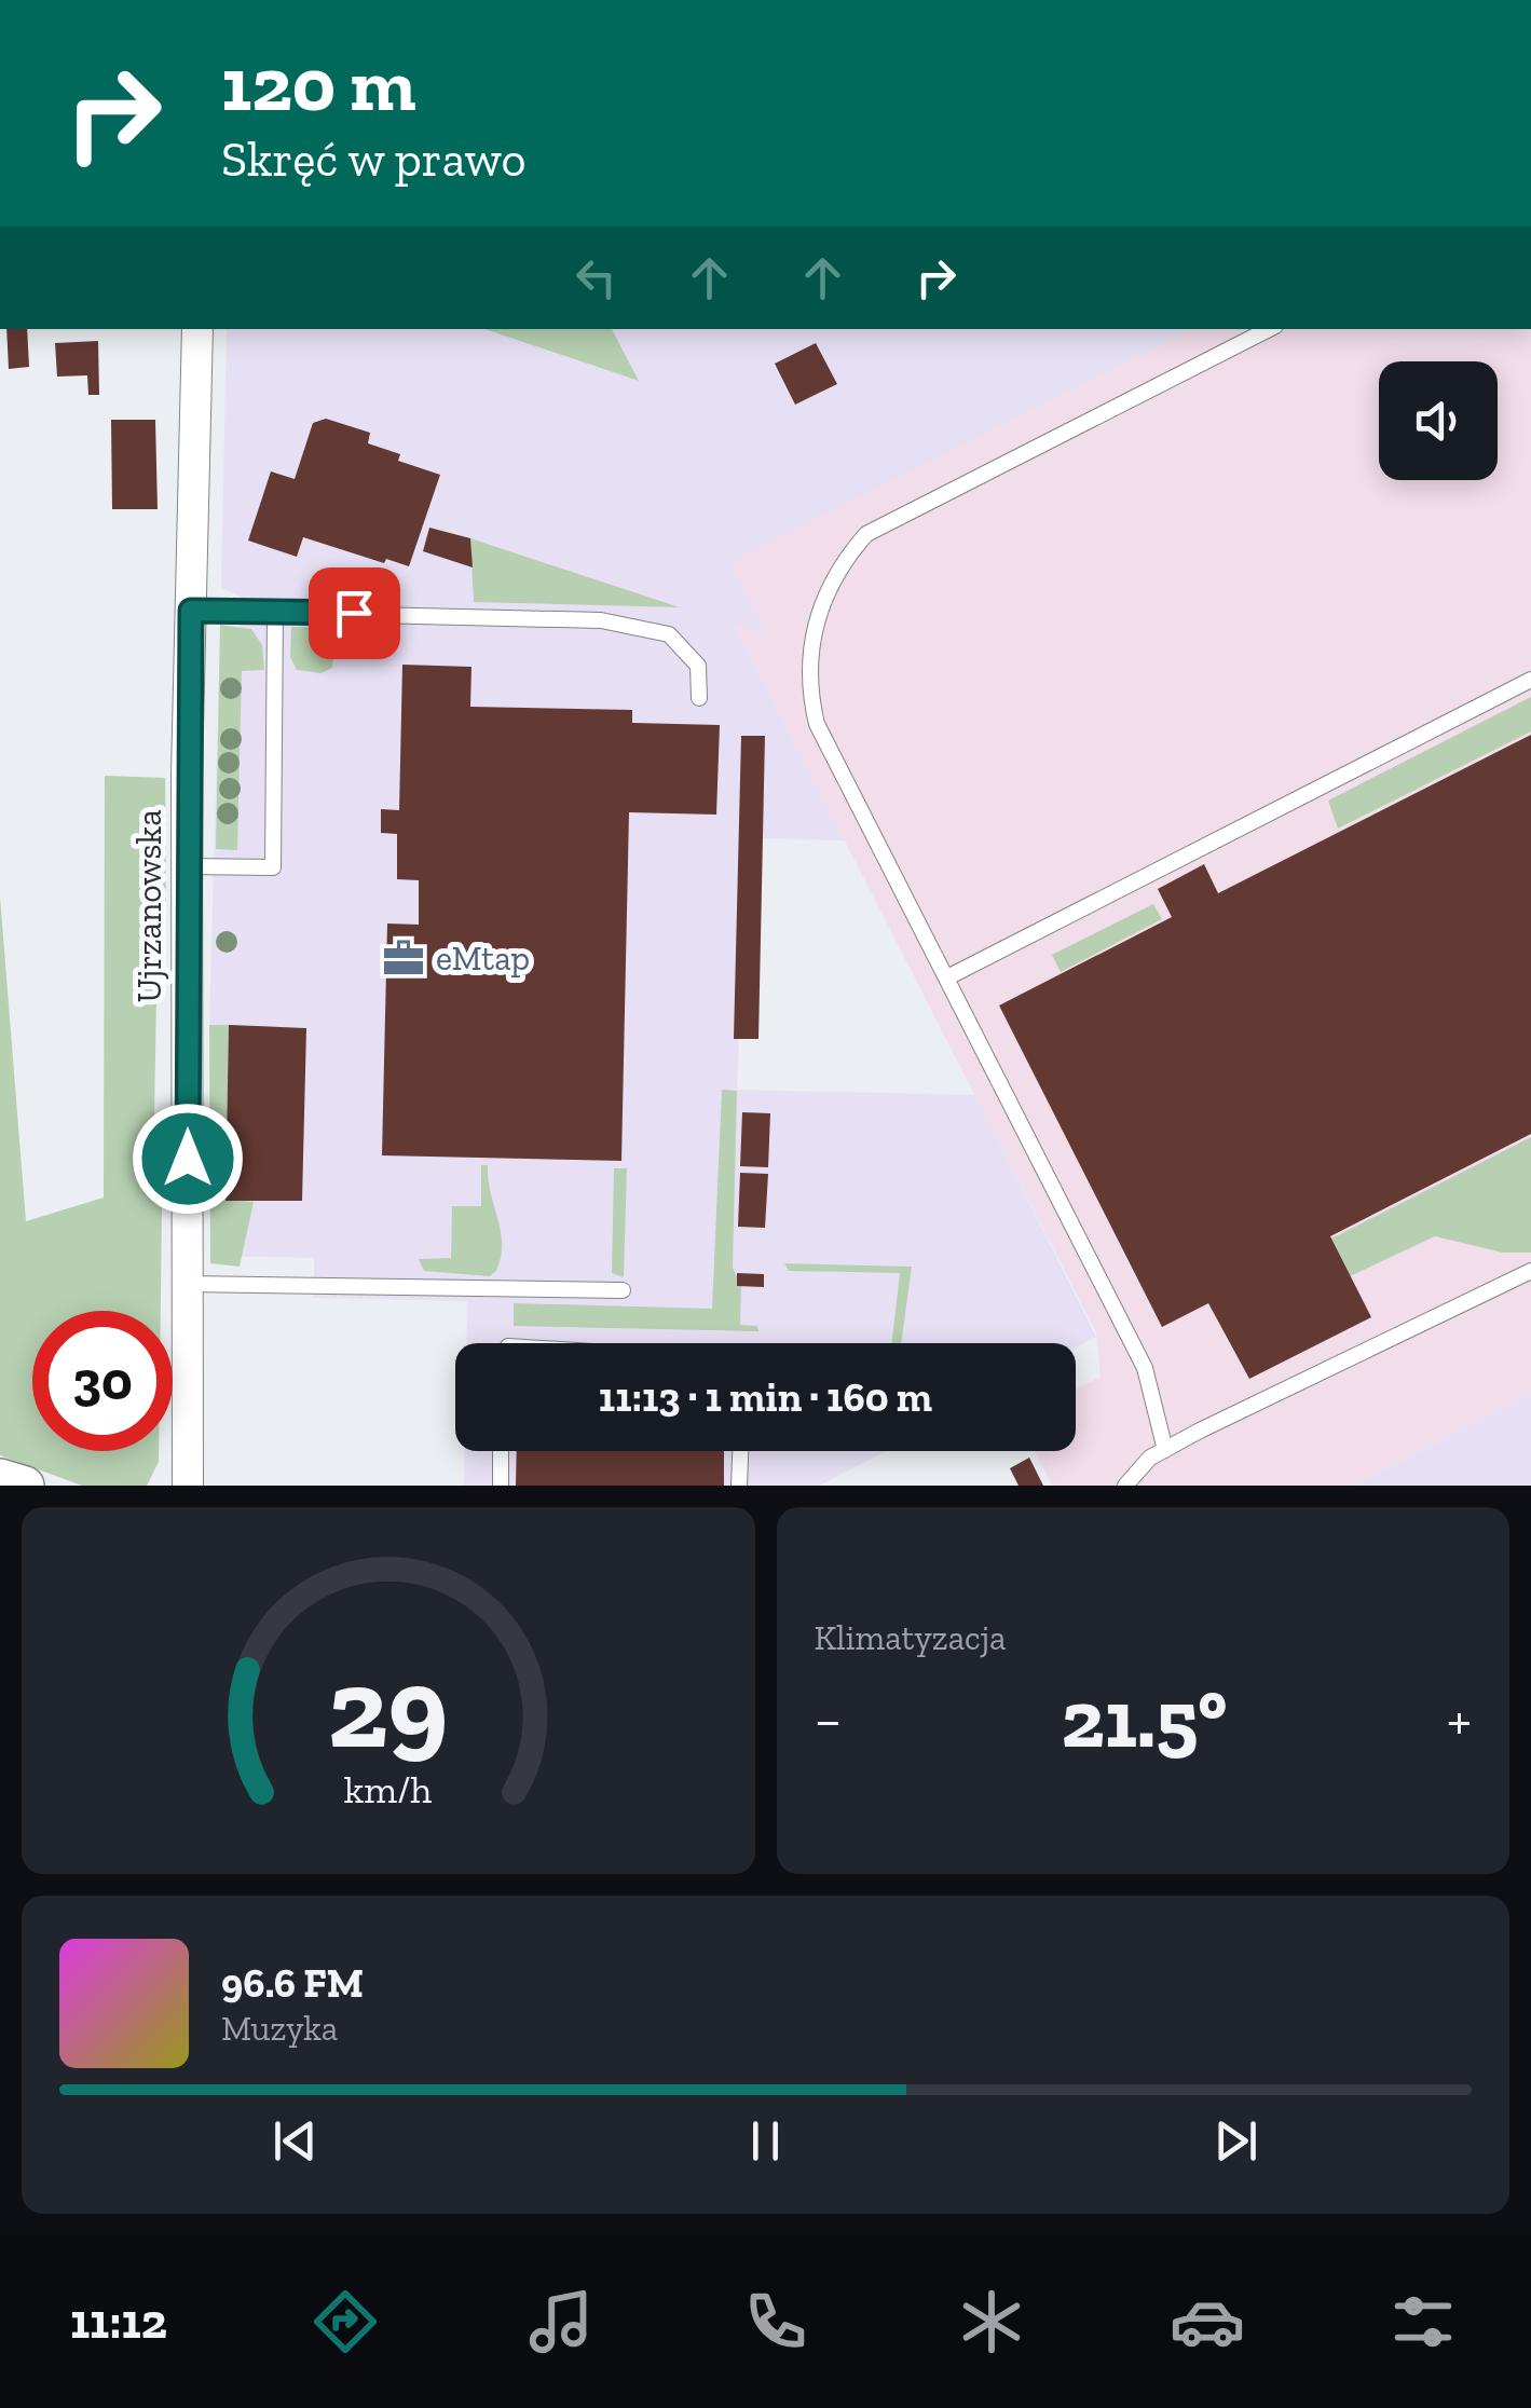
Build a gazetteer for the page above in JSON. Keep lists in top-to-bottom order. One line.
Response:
{"streets":{"street":["Ujrzanowska"]},"places":{"office":["eMtap"]},"page":{"turn":["120 m","Skręć w prawo"],"limit":"30","trip":"11:13 · 1 min · 160 m","tile":"Klimatyzacja","heat":["−","21.5°","+"],"song":["96.6 FM","Muzyka"],"tabs":"11:12","gauge":["29","km/h"]}}
